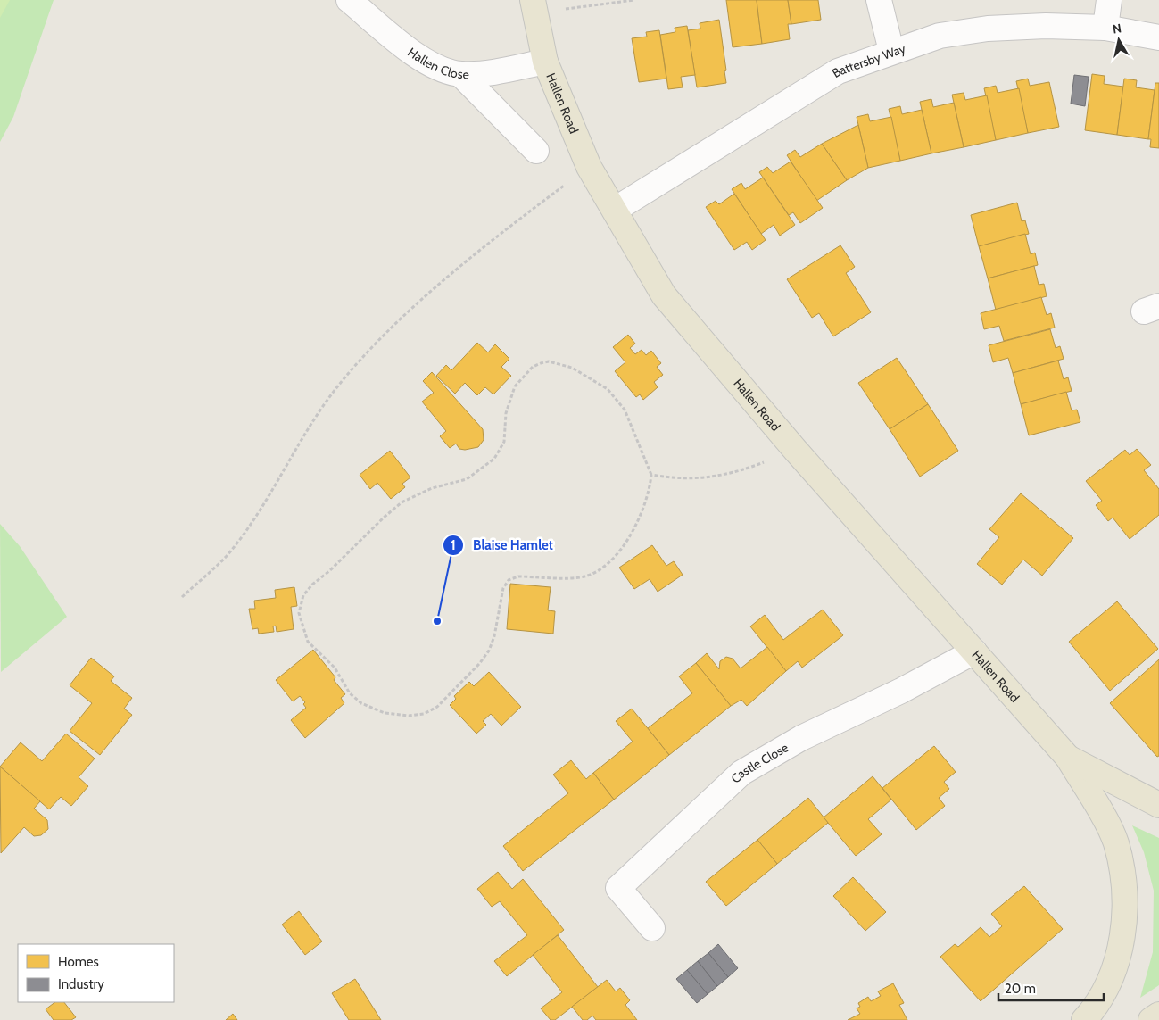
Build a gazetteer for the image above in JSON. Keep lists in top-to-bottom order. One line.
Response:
{"streets":{"main road":["Hallen Road"],"street":["Hallen Close","Battersby Way","Castle Close"]},"crossings":[["Hallen Close","Hallen Road"],["Battersby Way","Hallen Road"],["Hallen Road","Castle Close"]],"places":["Blaise Hamlet"],"legend":["Homes","Industry"],"scale_bar":"20 m","north":"top"}
